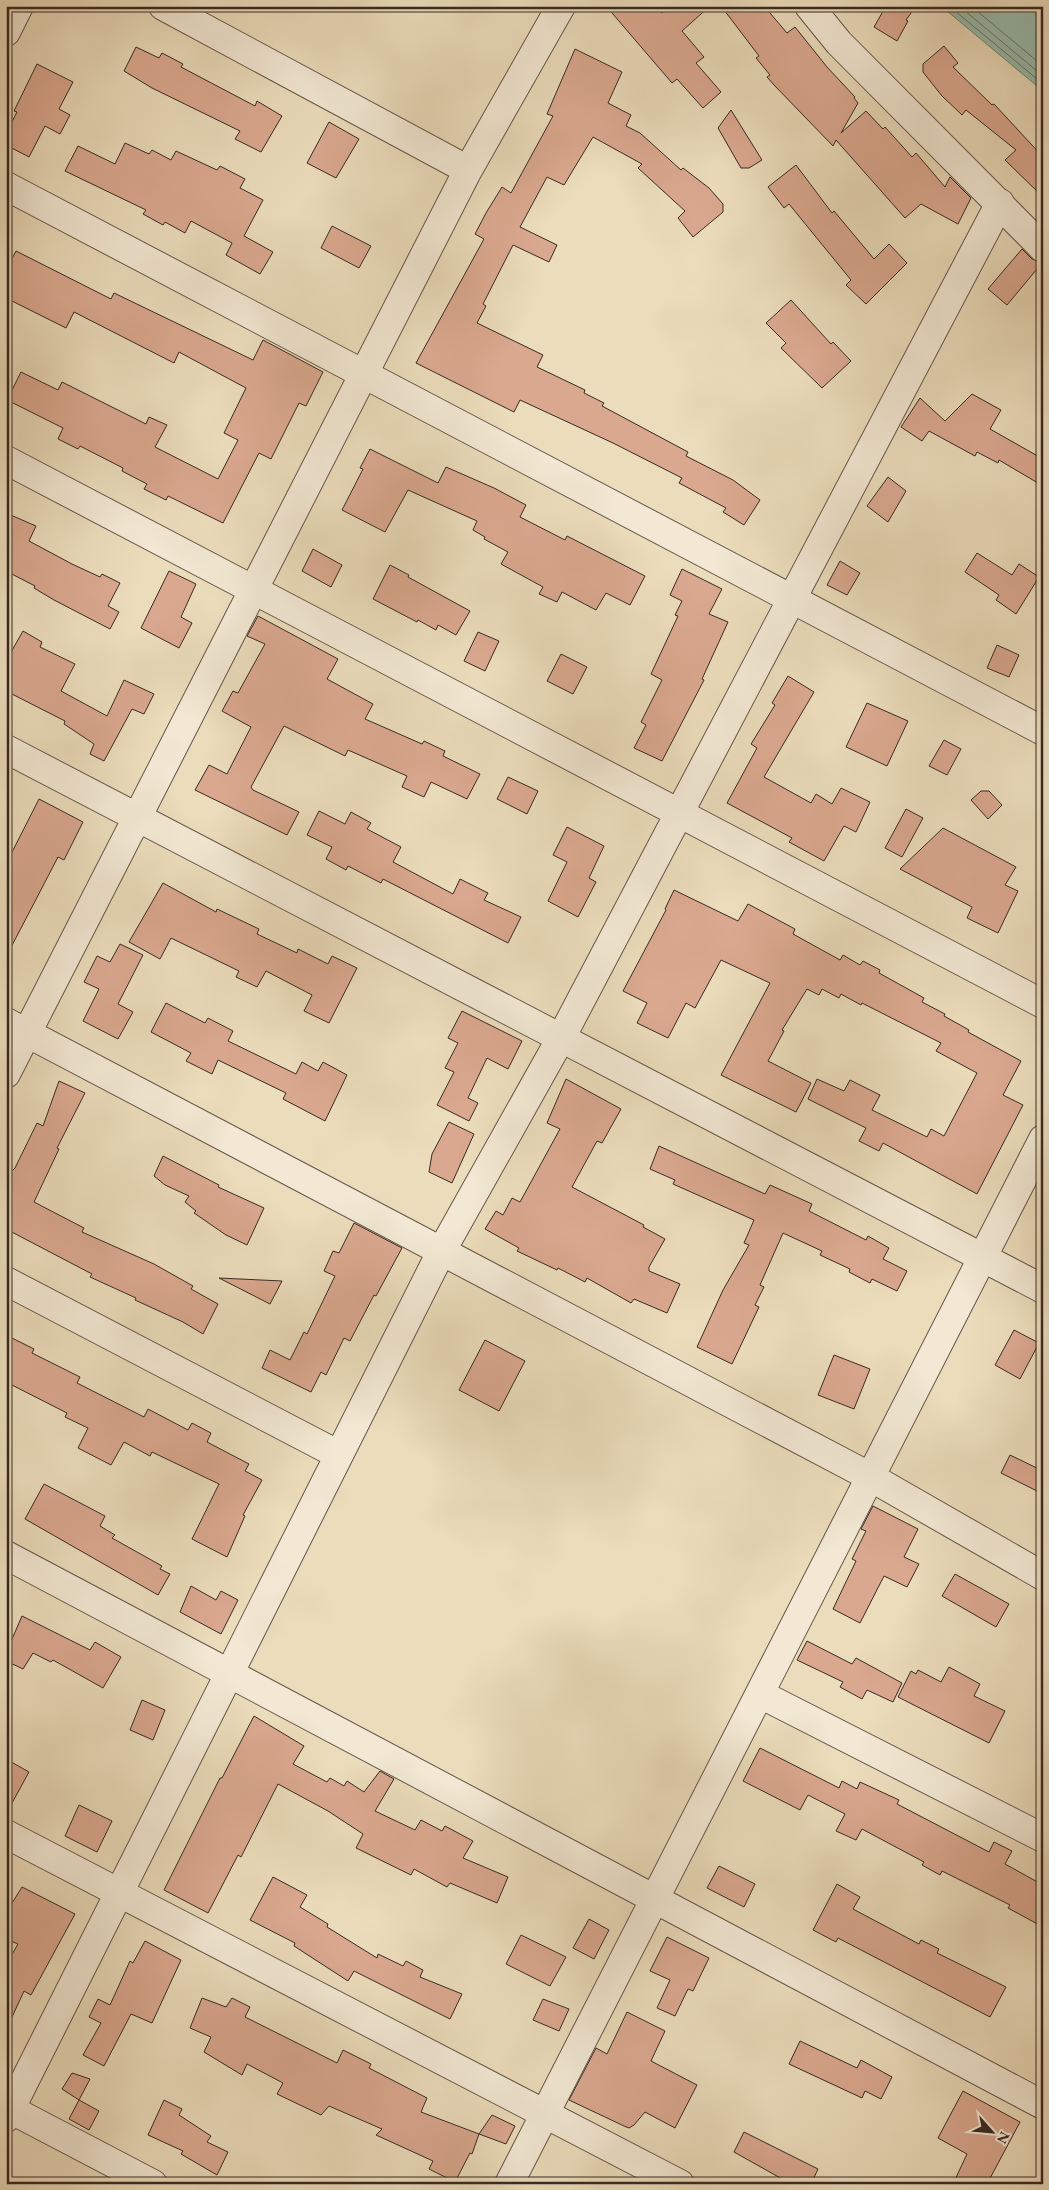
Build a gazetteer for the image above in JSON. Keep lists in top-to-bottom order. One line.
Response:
{"north":"bottom right"}
